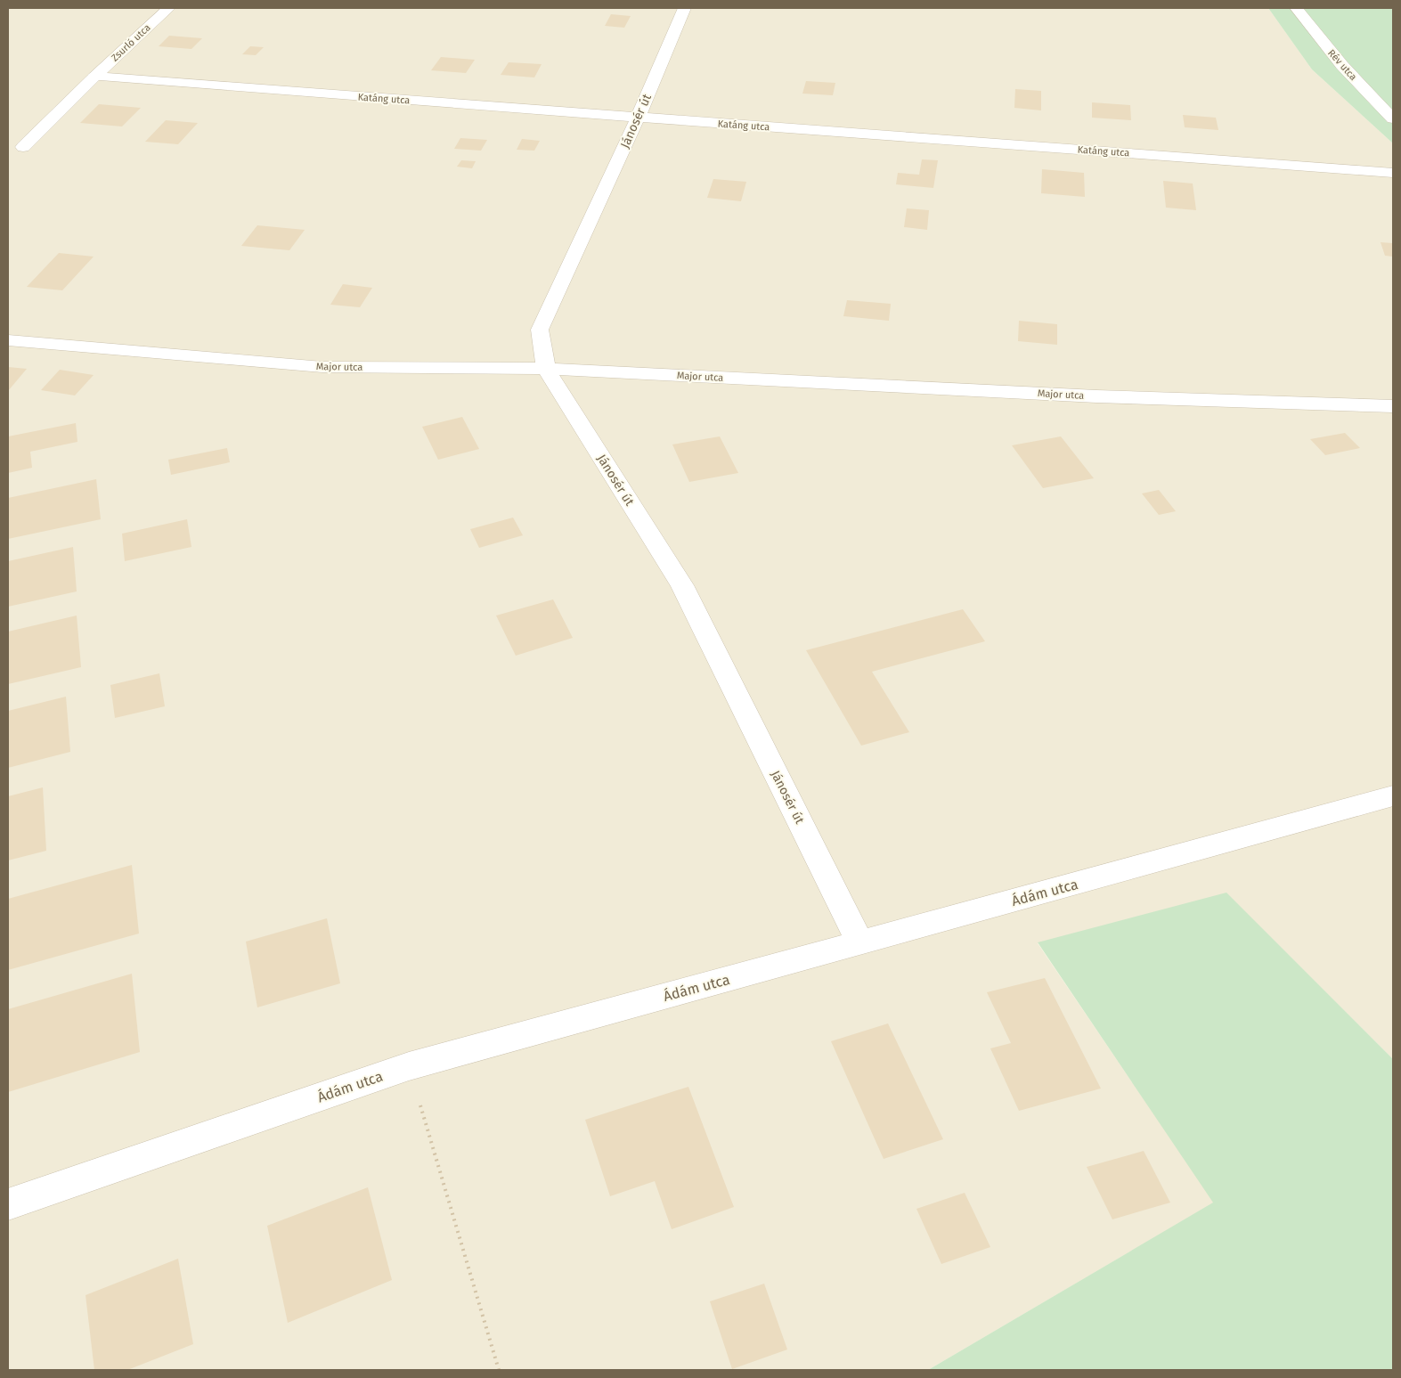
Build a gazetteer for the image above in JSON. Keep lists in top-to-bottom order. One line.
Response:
{"streets":{"street":["Zsurló utca","Rév utca","Katáng utca","Jánosér út","Major utca","Ádám utca"]},"crossings":[["Zsurló utca","Katáng utca"],["Katáng utca","Jánosér út"],["Jánosér út","Major utca"],["Jánosér út","Ádám utca"]]}
